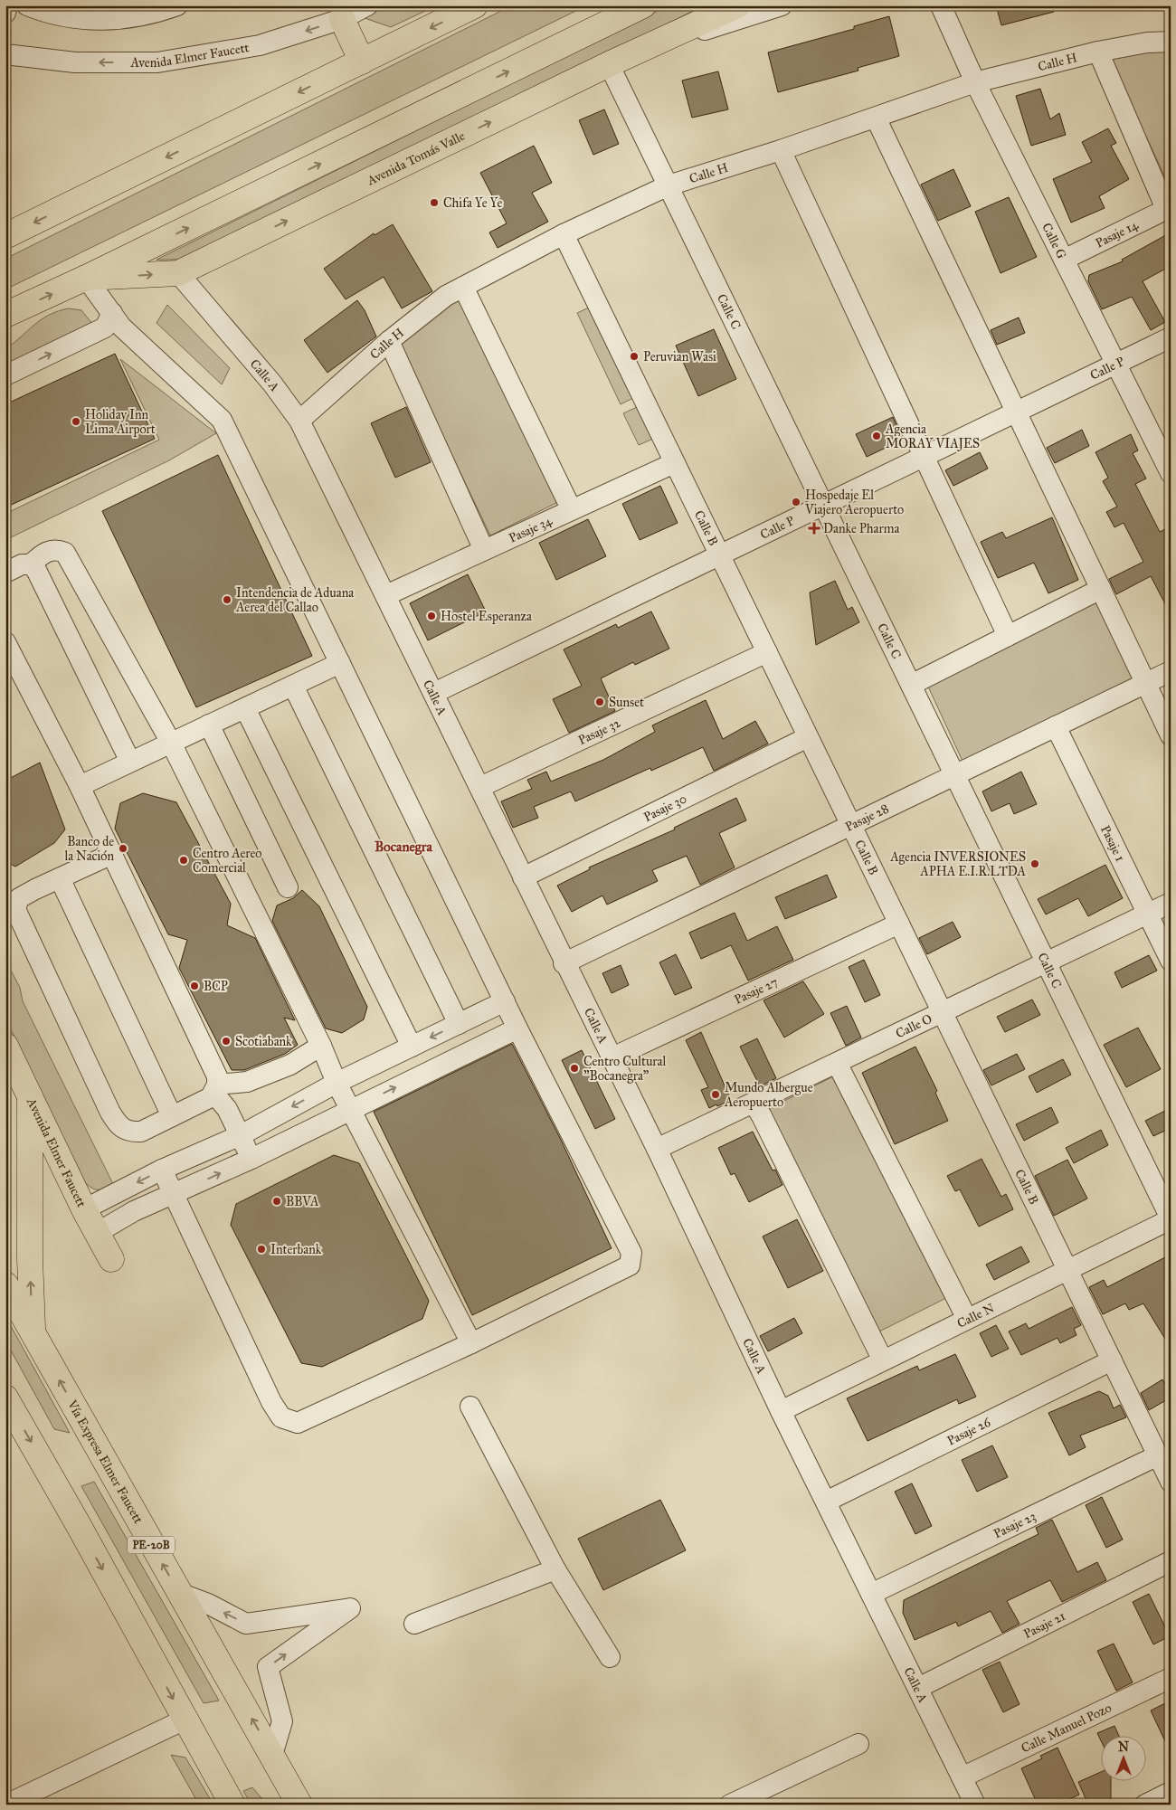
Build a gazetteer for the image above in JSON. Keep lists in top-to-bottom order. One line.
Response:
{"streets":{"main road":["Avenida Elmer Faucett","Avenida Tomás Valle","Vía Expresa Elmer Faucett","PE-20B"],"street":["Calle H","Pasaje 14","Calle G","Calle C","Calle P","Calle A","Pasaje 34","Calle B","Pasaje 32","Pasaje 30","Pasaje 28","Pasaje 1","Pasaje 27","Calle O","Calle N","Pasaje 26","Pasaje 23","Pasaje 21","Calle Manuel Pozo"]},"crossings":[["Calle H","Calle G"],["Calle H","Calle C"],["Calle H","Calle A"],["Calle H","Calle B"],["Avenida Tomás Valle","Calle C"],["Avenida Tomás Valle","Calle A"],["Pasaje 14","Calle G"],["Calle G","Calle P"],["Calle C","Calle P"],["Calle C","Pasaje 28"],["Calle C","Calle O"],["Calle C","Calle N"],["Calle P","Calle A"],["Calle P","Calle B"],["Calle A","Pasaje 34"],["Calle A","Pasaje 32"],["Calle A","Pasaje 30"],["Calle A","Pasaje 28"],["Calle A","Pasaje 27"],["Calle A","Calle O"],["Calle A","Calle N"],["Calle A","Pasaje 26"],["Calle A","Pasaje 23"],["Calle A","Pasaje 21"],["Calle A","Calle Manuel Pozo"],["Pasaje 34","Calle B"],["Calle B","Pasaje 32"],["Calle B","Pasaje 30"],["Calle B","Pasaje 28"],["Calle B","Pasaje 27"],["Calle B","Calle O"],["Calle B","Calle N"],["Calle B","Pasaje 26"],["Calle B","Pasaje 23"],["Pasaje 28","Pasaje 1"],["Pasaje 1","Calle O"]],"districts":["Bocanegra"],"places":{"other":["Chifa Ye Ye","Peruvian Wasi","Holiday Inn Lima Airport","Agencia MORAY VIAJES","Hospedaje El Viajero Aeropuerto","Intendencia de Aduana Aerea del Callao","Hostel Esperanza","Sunset","Banco de la Nación","Centro Aereo Comercial","Agencia INVERSIONES APHA E.I.R.LTDA","BCP","Scotiabank","Centro Cultural \"Bocanegra\"","Mundo Albergue Aeropuerto","BBVA","Interbank"],"health":["Danke Pharma"]},"north":"top"}
